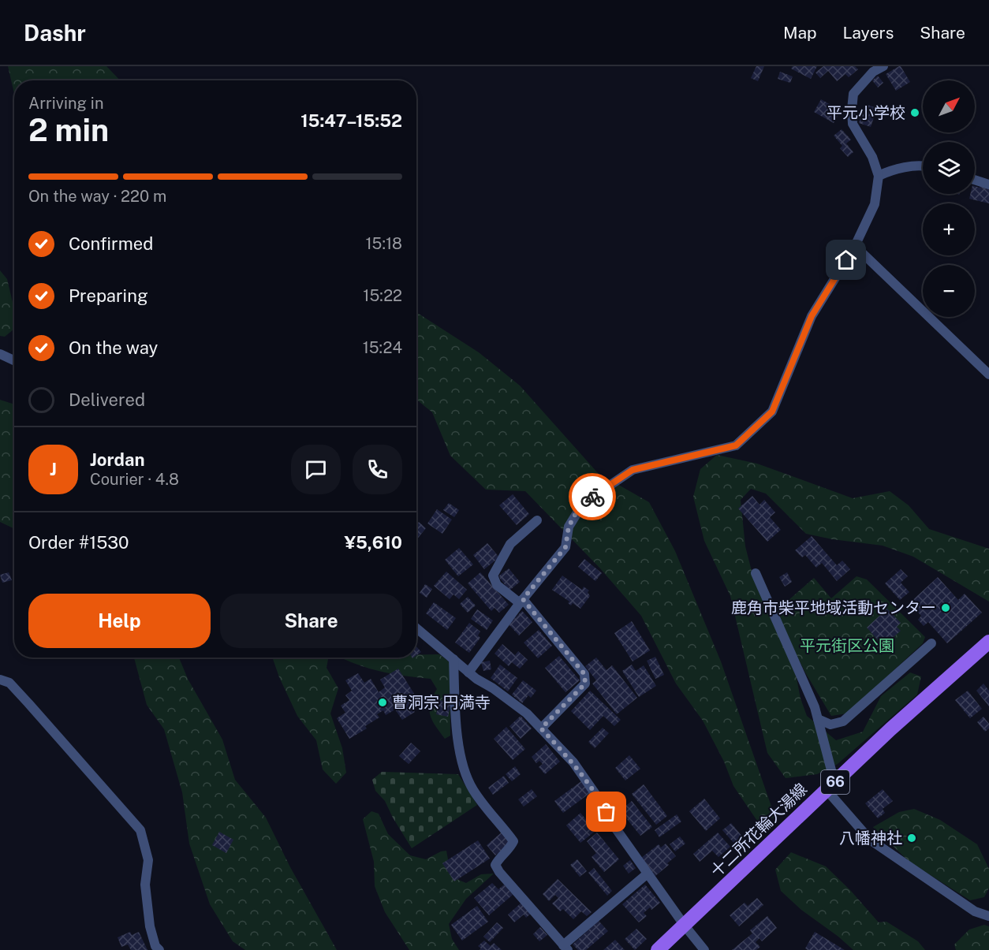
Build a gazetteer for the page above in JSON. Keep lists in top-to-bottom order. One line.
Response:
{"streets":{"main road":["66","十二所花輪大湯線"]},"parks":["平元街区公園"],"places":["平元小学校","鹿角市柴平地域活動センター","曹洞宗 円満寺","八幡神社"],"north":"top right","page":{"header":"Dashr","nav":["Map","Layers","Share"],"map_buttons":["+","−"],"heading":["2 min","Arriving in","15:47–15:52"],"panel":["Jordan","Courier · 4.8","Order #1530","¥5,610"],"bar":"On the way · 220 m","list":[["Confirmed","15:18"],["Preparing","15:22"],["On the way","15:24"],"Delivered"],"round":"J","buttons":["Help","Share"]}}
